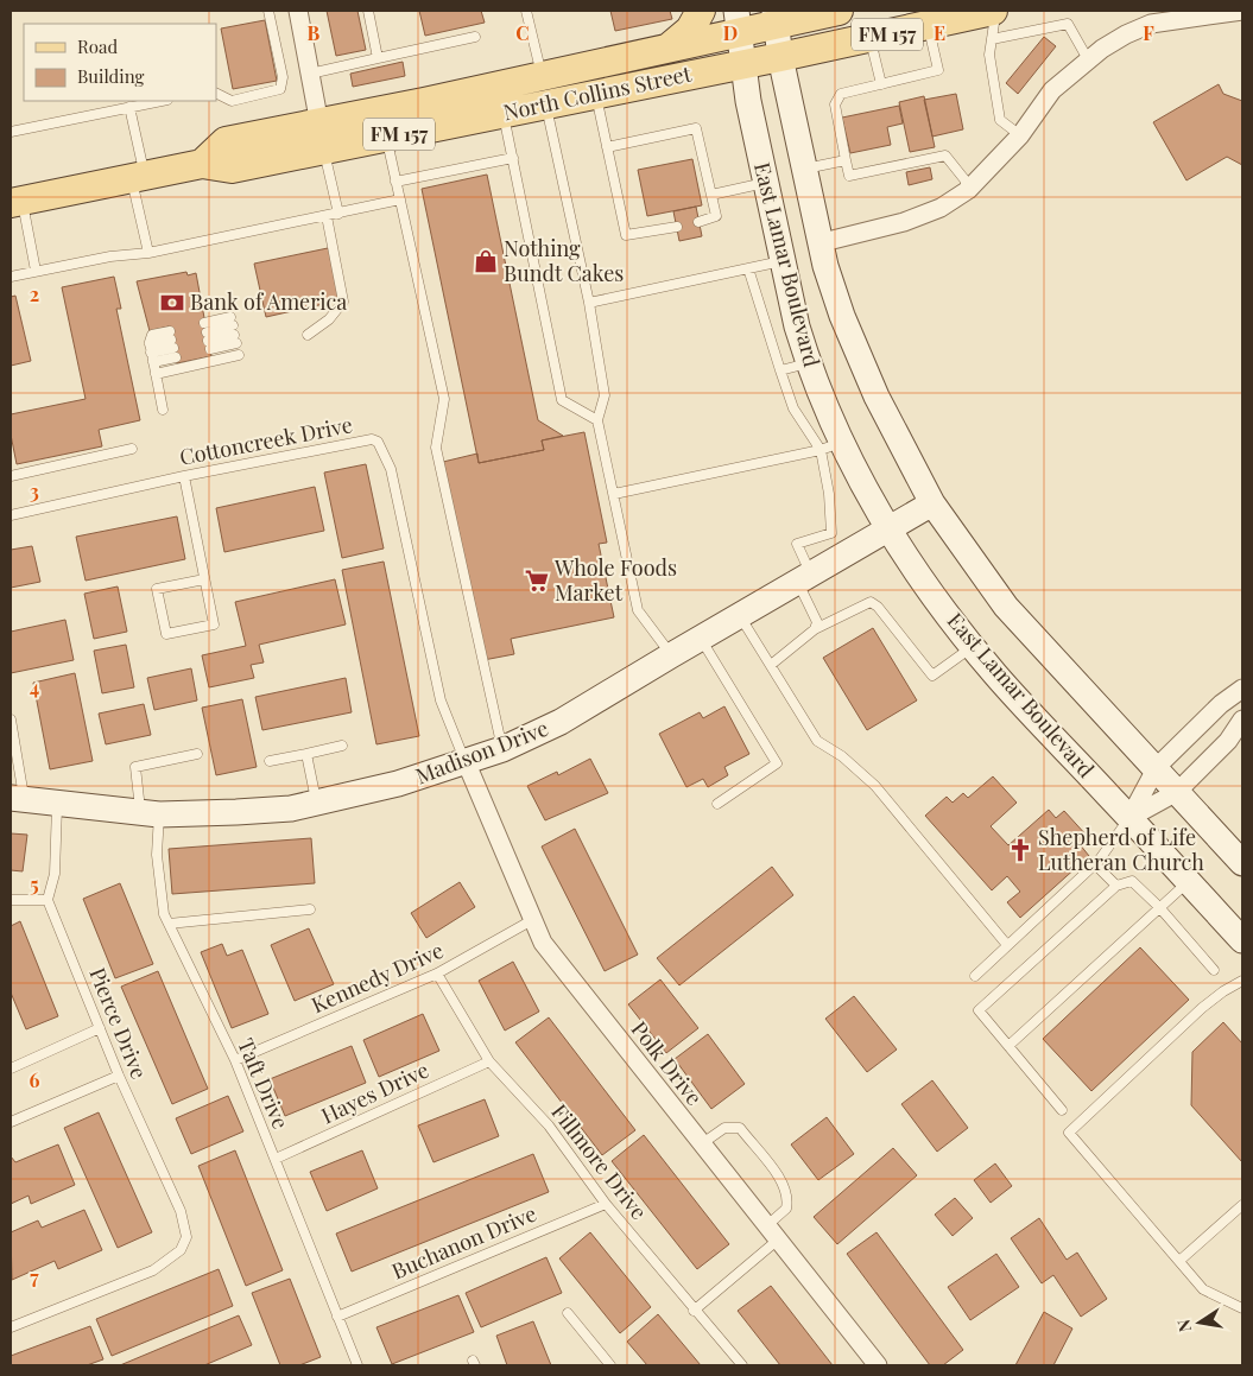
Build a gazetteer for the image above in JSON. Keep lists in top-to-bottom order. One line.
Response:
{"streets":{"main road":["FM 157","North Collins Street","East Lamar Boulevard","Madison Drive"],"street":["Polk Drive"],"lane":["Cottoncreek Drive","Kennedy Drive","Pierce Drive","Taft Drive","Hayes Drive","Fillmore Drive","Buchanon Drive"]},"crossings":[["North Collins Street","East Lamar Boulevard"],["East Lamar Boulevard","Madison Drive"],["Cottoncreek Drive","Madison Drive"],["Cottoncreek Drive","Polk Drive"],["Madison Drive","Polk Drive"],["Madison Drive","Taft Drive"],["Kennedy Drive","Polk Drive"],["Kennedy Drive","Taft Drive"],["Kennedy Drive","Fillmore Drive"],["Taft Drive","Hayes Drive"],["Taft Drive","Buchanon Drive"],["Hayes Drive","Fillmore Drive"],["Fillmore Drive","Buchanon Drive"]],"places":{"shop":["Nothing Bundt Cakes"],"bank":["Bank of America"],"supermarket":["Whole Foods Market"],"church":["Shepherd of Life Lutheran Church"]},"legend":["Road","Building"],"north":"left","grid":{"columns":["B","C","D","E","F"],"rows":["2","3","4","5","6","7"]}}
